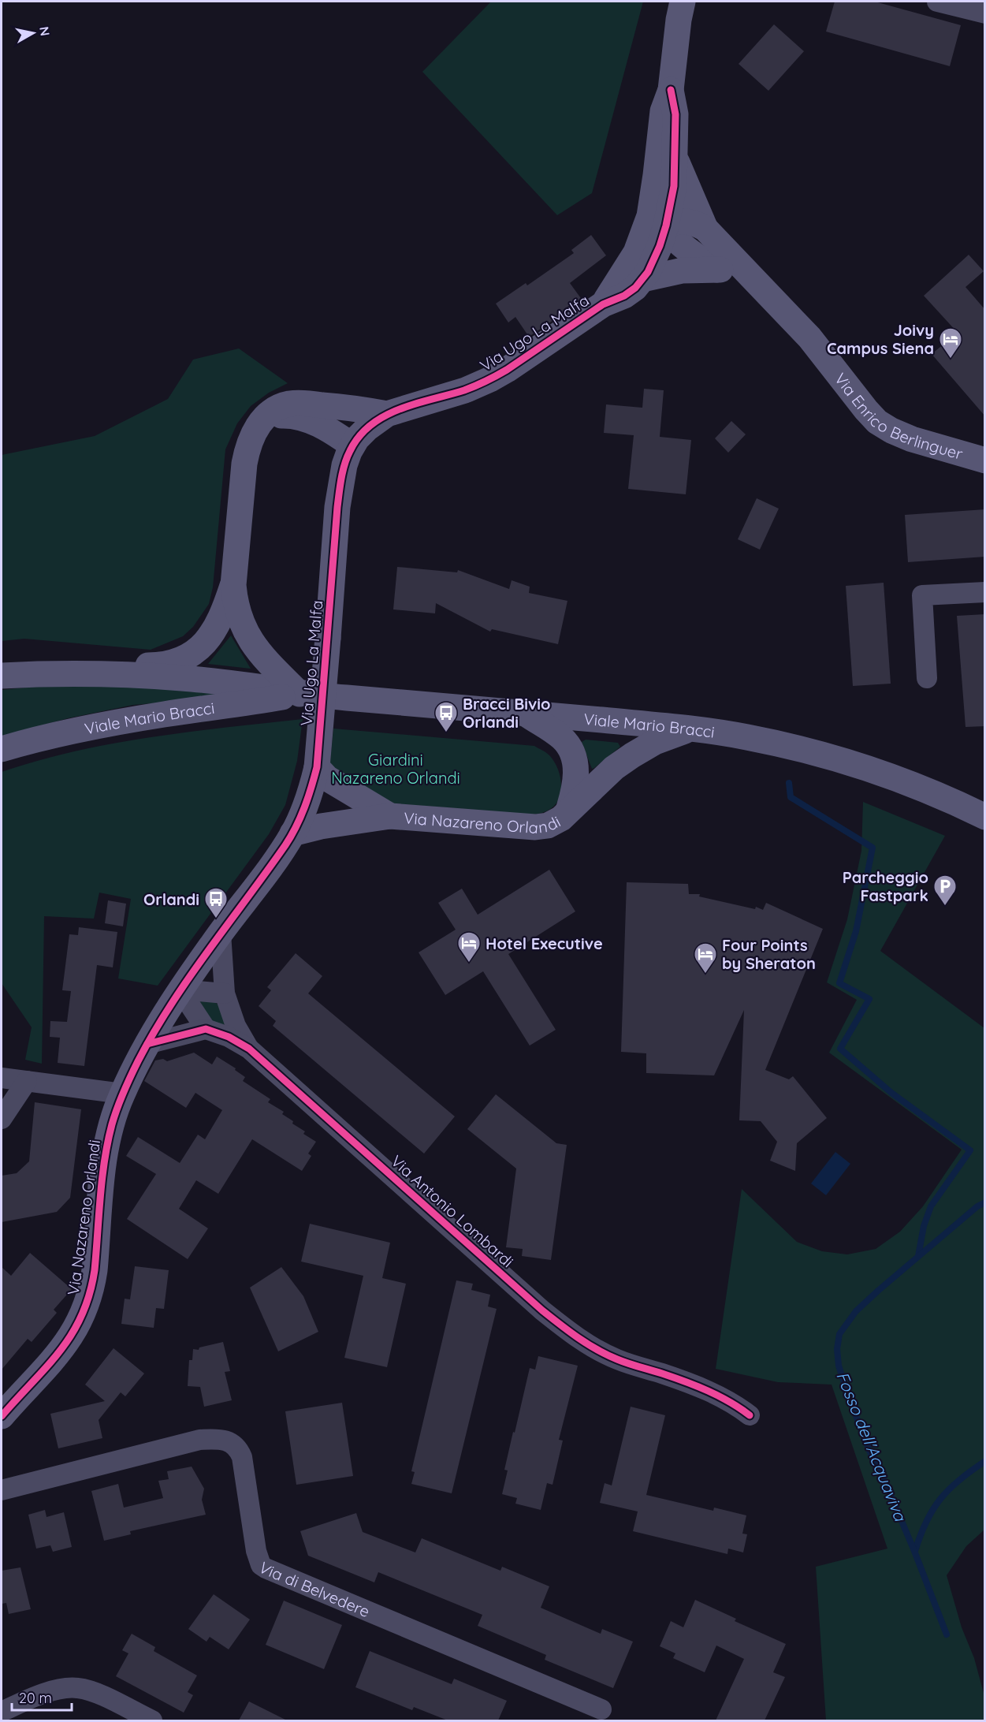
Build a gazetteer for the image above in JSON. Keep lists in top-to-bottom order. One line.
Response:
{"streets":{"street":["Via Ugo La Malfa","Via Enrico Berlinguer","Viale Mario Bracci","Via Nazareno Orlandi","Via Antonio Lombardi","Via di Belvedere"]},"crossings":[["Via Ugo La Malfa","Via Enrico Berlinguer"],["Via Ugo La Malfa","Viale Mario Bracci"],["Via Ugo La Malfa","Via Nazareno Orlandi"],["Viale Mario Bracci","Via Nazareno Orlandi"],["Via Nazareno Orlandi","Via Antonio Lombardi"]],"water":["Fosso dell'Acquaviva"],"parks":["Giardini Nazareno Orlandi"],"places":{"hotel":["Joivy Campus Siena","Hotel Executive","Four Points by Sheraton"],"bus stop":["Bracci Bivio Orlandi","Orlandi"],"parking":["Parcheggio Fastpark"]},"scale_bar":"20 m","north":"right"}
